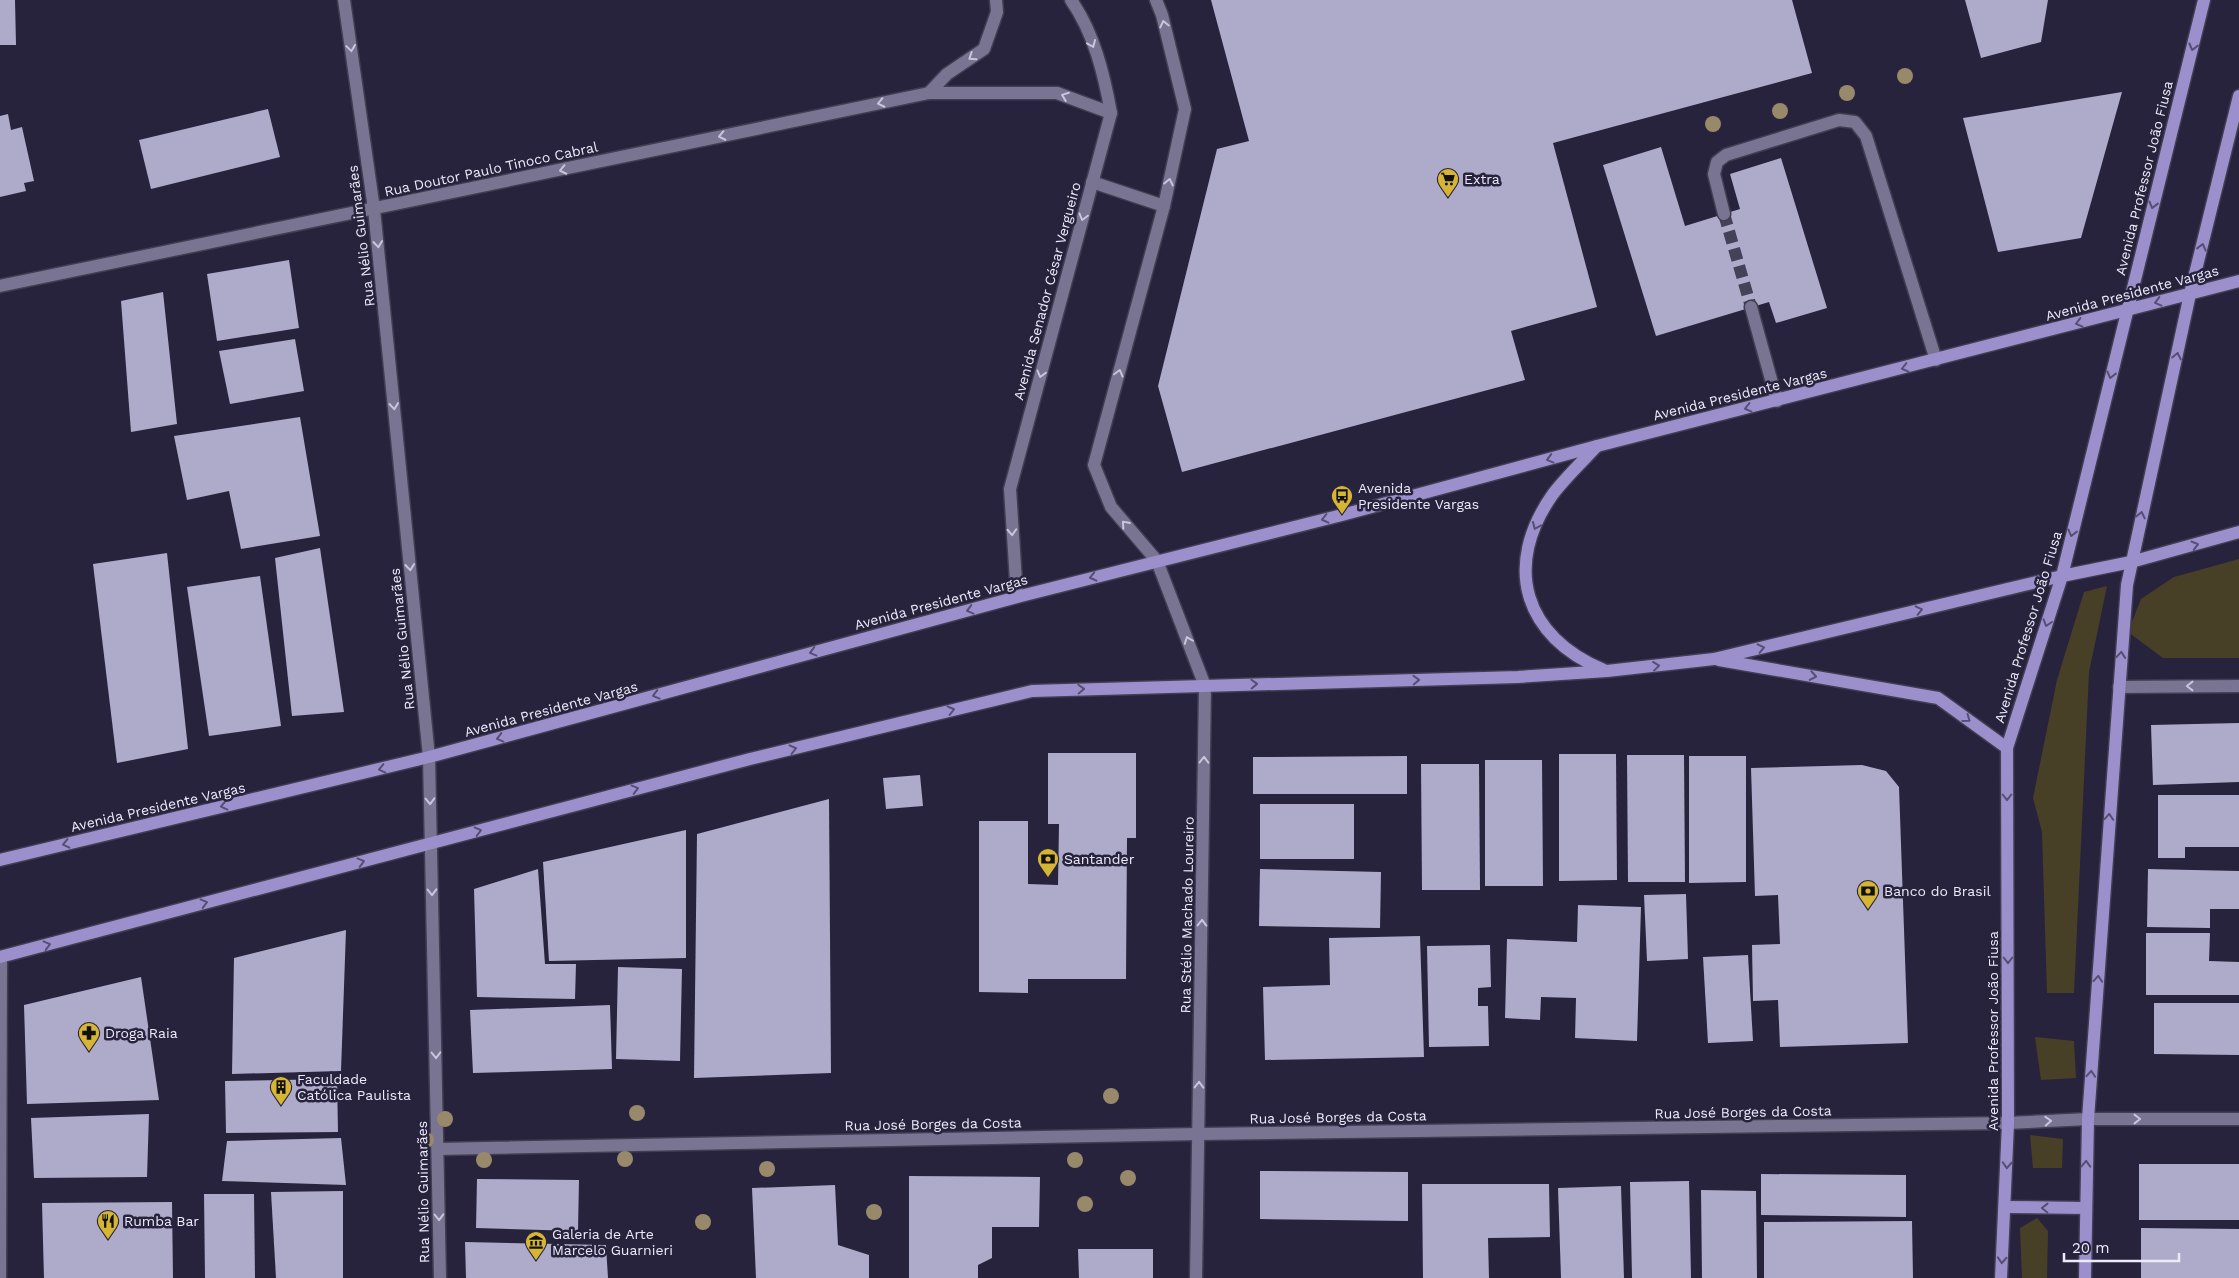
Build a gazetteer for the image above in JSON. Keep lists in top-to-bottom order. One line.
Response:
{"streets":{"main road":["Avenida Professor João Fiusa","Avenida Presidente Vargas"],"street":["Rua Doutor Paulo Tinoco Cabral","Rua Nélio Guimarães","Avenida Senador César Vergueiro","Rua Stélio Machado Loureiro","Rua José Borges da Costa"]},"crossings":[["Rua Doutor Paulo Tinoco Cabral","Rua Nélio Guimarães"],["Rua Doutor Paulo Tinoco Cabral","Avenida Senador César Vergueiro"],["Avenida Professor João Fiusa","Avenida Presidente Vargas"],["Avenida Professor João Fiusa","Rua José Borges da Costa"],["Rua Nélio Guimarães","Avenida Presidente Vargas"],["Rua Nélio Guimarães","Rua José Borges da Costa"],["Avenida Senador César Vergueiro","Avenida Presidente Vargas"],["Avenida Presidente Vargas","Rua Stélio Machado Loureiro"],["Rua Stélio Machado Loureiro","Rua José Borges da Costa"]],"one_way":["Rua Doutor Paulo Tinoco Cabral","Rua Nélio Guimarães","Rua Stélio Machado Loureiro"],"places":{"supermarket":["Extra"],"bus stop":["Avenida Presidente Vargas"],"bank":["Santander","Banco do Brasil"],"pharmacy":["Droga Raia"],"building":["Faculdade Católica Paulista"],"restaurant":["Rumba Bar"],"museum":["Galeria de Arte Marcelo Guarnieri"]},"scale_bar":"20 m"}
